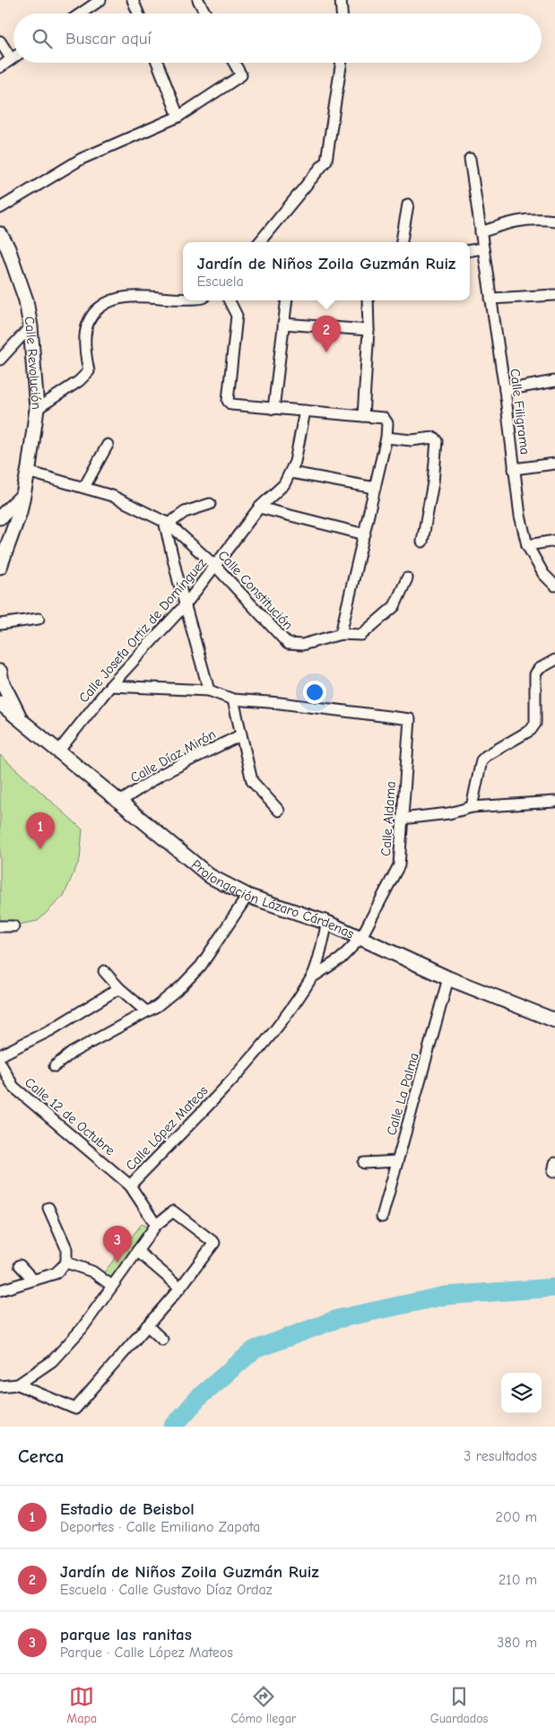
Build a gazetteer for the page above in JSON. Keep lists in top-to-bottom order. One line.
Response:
{"streets":{"main road":["Calle Revolución","Prolongación Lázaro Cárdenas"],"street":["Calle Filigrama","Calle Constitución","Calle Josefa Ortiz de Domínguez","Calle Díaz Mirón","Calle Aldama","Calle La Palma","Calle 12 de Octubre","Calle López Mateos"]},"crossings":[["Calle Revolución","Calle Constitución"],["Calle Constitución","Calle Josefa Ortiz de Domínguez"],["Calle Josefa Ortiz de Domínguez","Prolongación Lázaro Cárdenas"],["Calle Díaz Mirón","Prolongación Lázaro Cárdenas"],["Calle Aldama","Prolongación Lázaro Cárdenas"],["Calle Aldama","Calle López Mateos"],["Prolongación Lázaro Cárdenas","Calle La Palma"],["Prolongación Lázaro Cárdenas","Calle López Mateos"],["Calle 12 de Octubre","Calle López Mateos"]],"page":{"search":"Buscar aquí","popup":["Jardín de Niños Zoila Guzmán Ruiz","Escuela"],"pins":["2","1","3"],"heading":["Cerca","3 resultados"],"list":[{"mark":"1","name":"Estadio de Beisbol","note":"Deportes · Calle Emiliano Zapata","value":"200 m"},{"mark":"2","name":"Jardín de Niños Zoila Guzmán Ruiz","note":"Escuela · Calle Gustavo Díaz Ordaz","value":"210 m"},{"mark":"3","name":"parque las ranitas","note":"Parque · Calle López Mateos","value":"380 m"}],"nav":["Mapa","Cómo llegar","Guardados"]}}
